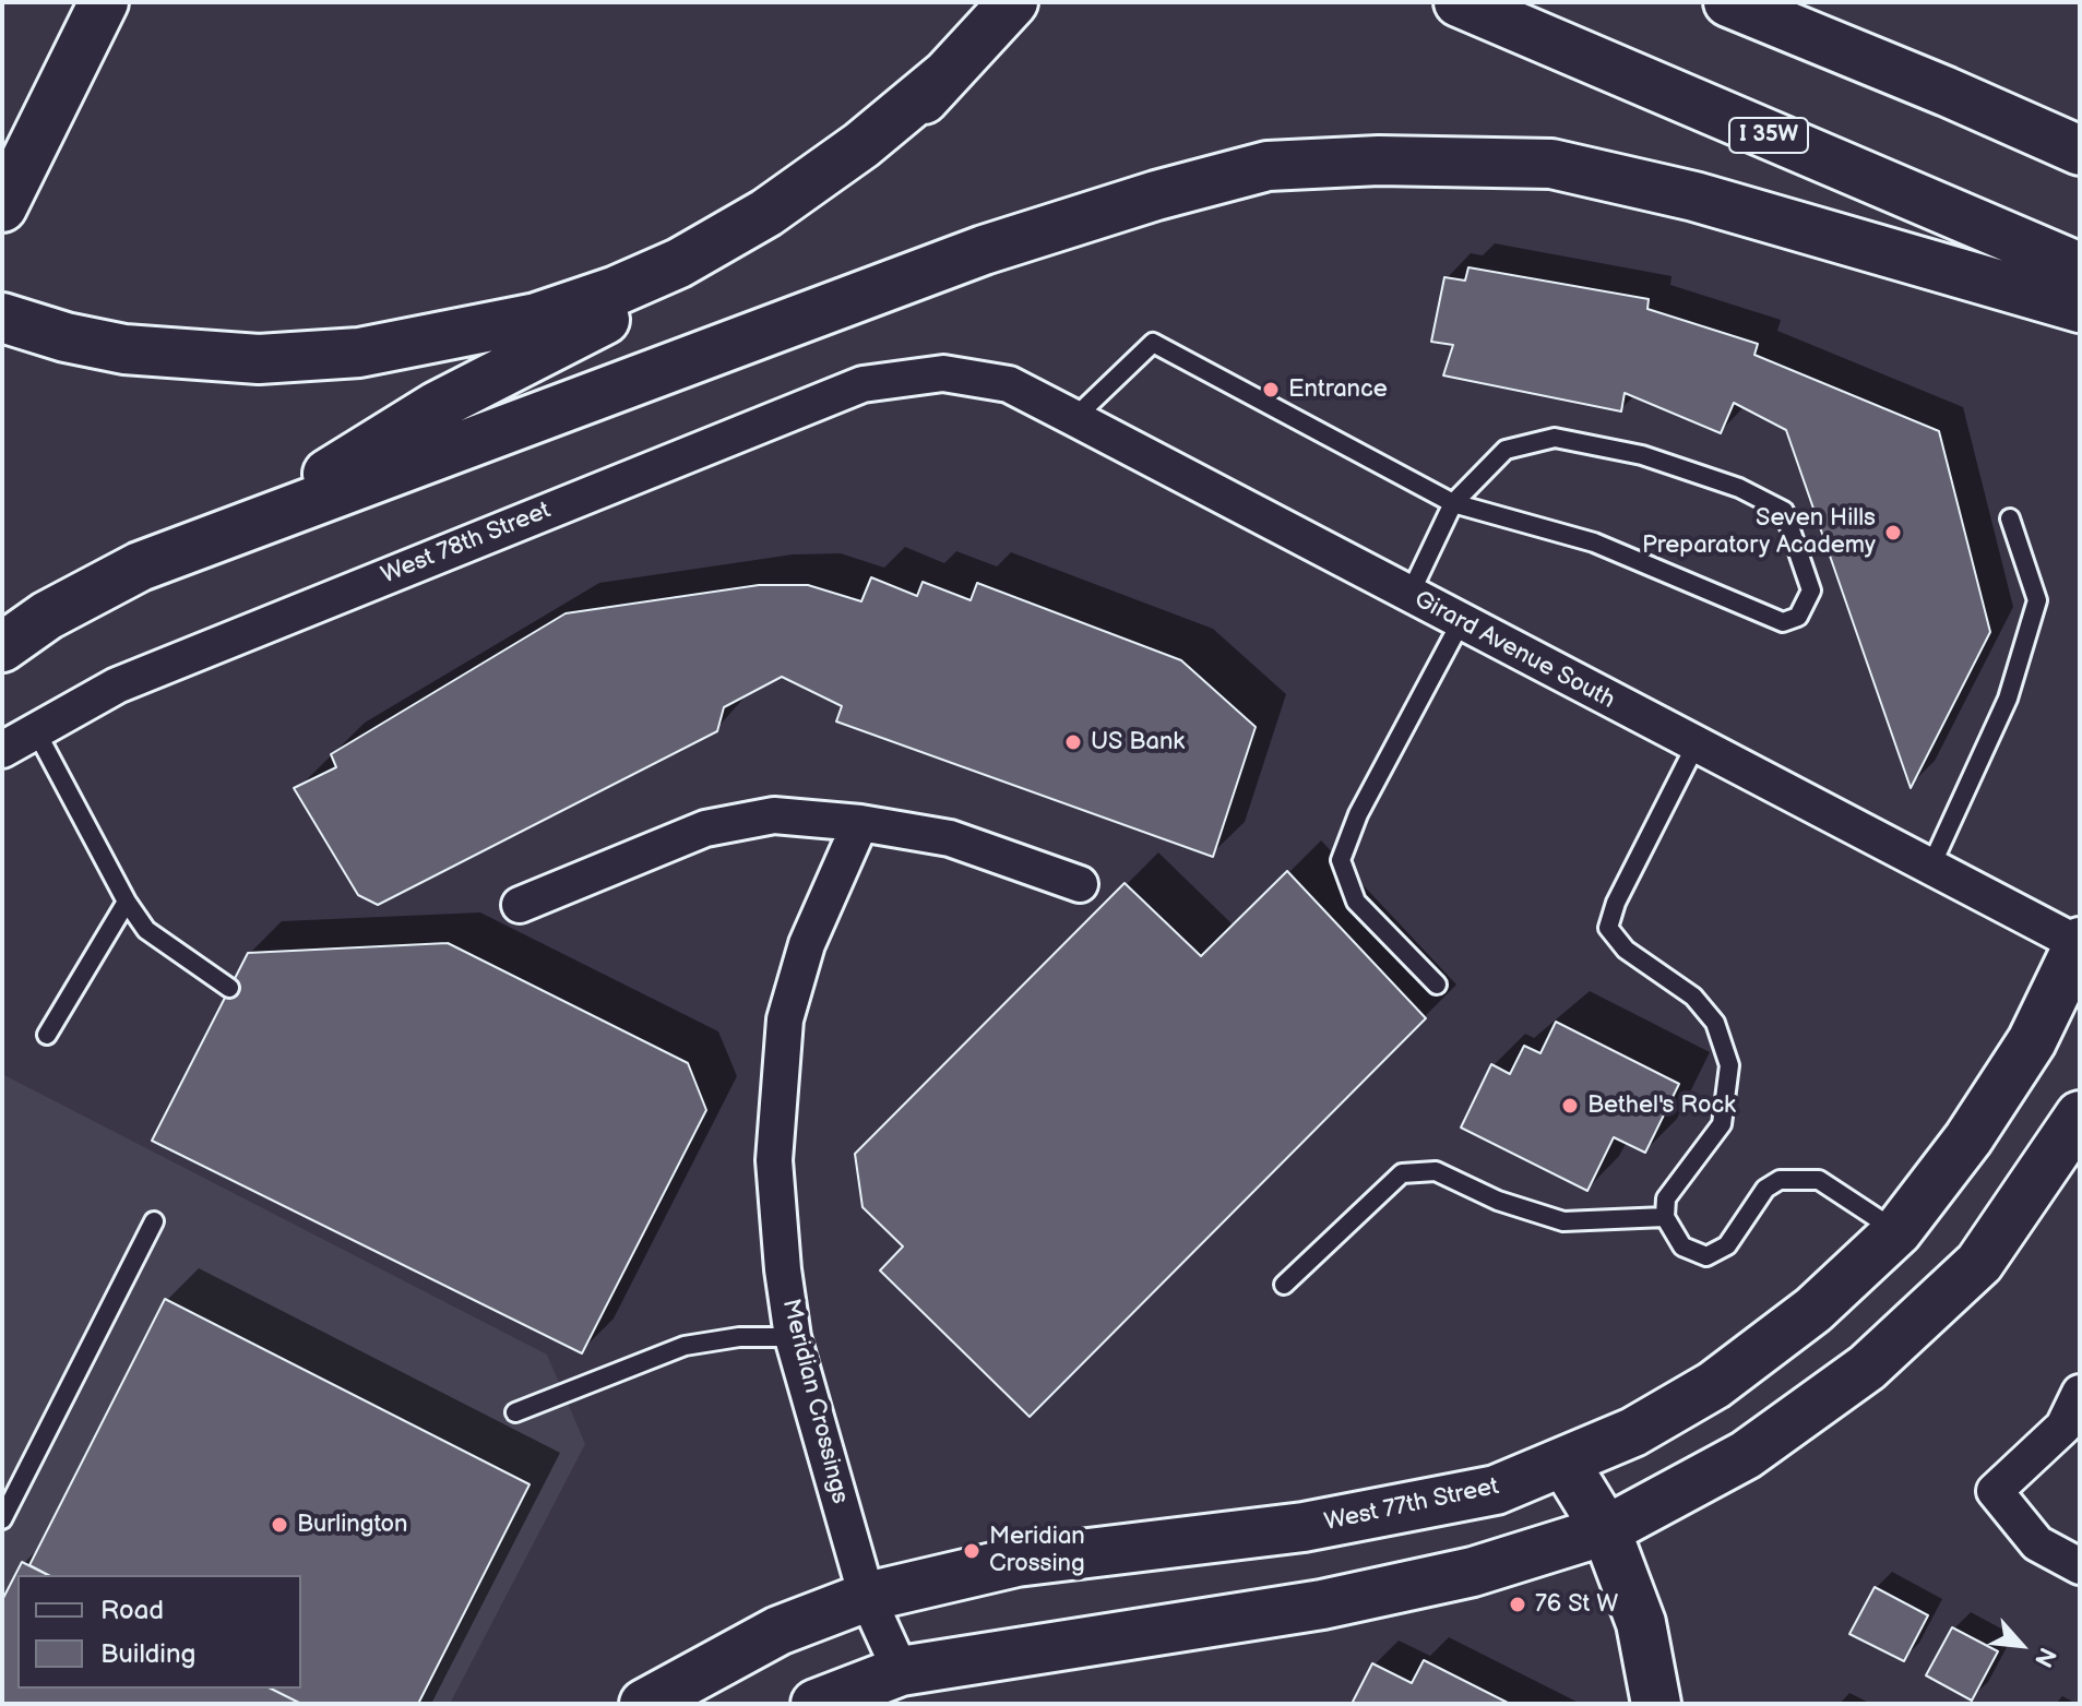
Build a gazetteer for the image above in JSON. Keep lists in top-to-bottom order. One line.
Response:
{"streets":{"main road":["I 35W","West 77th Street"],"street":["West 78th Street","Girard Avenue South","Meridian Crossings"]},"crossings":[["West 78th Street","Girard Avenue South"],["Girard Avenue South","West 77th Street"],["Meridian Crossings","West 77th Street"]],"places":["Entrance","Seven Hills Preparatory Academy","US Bank","Bethel's Rock","Burlington","Meridian Crossing","76 St W"],"legend":["Road","Building"],"north":"bottom right"}
